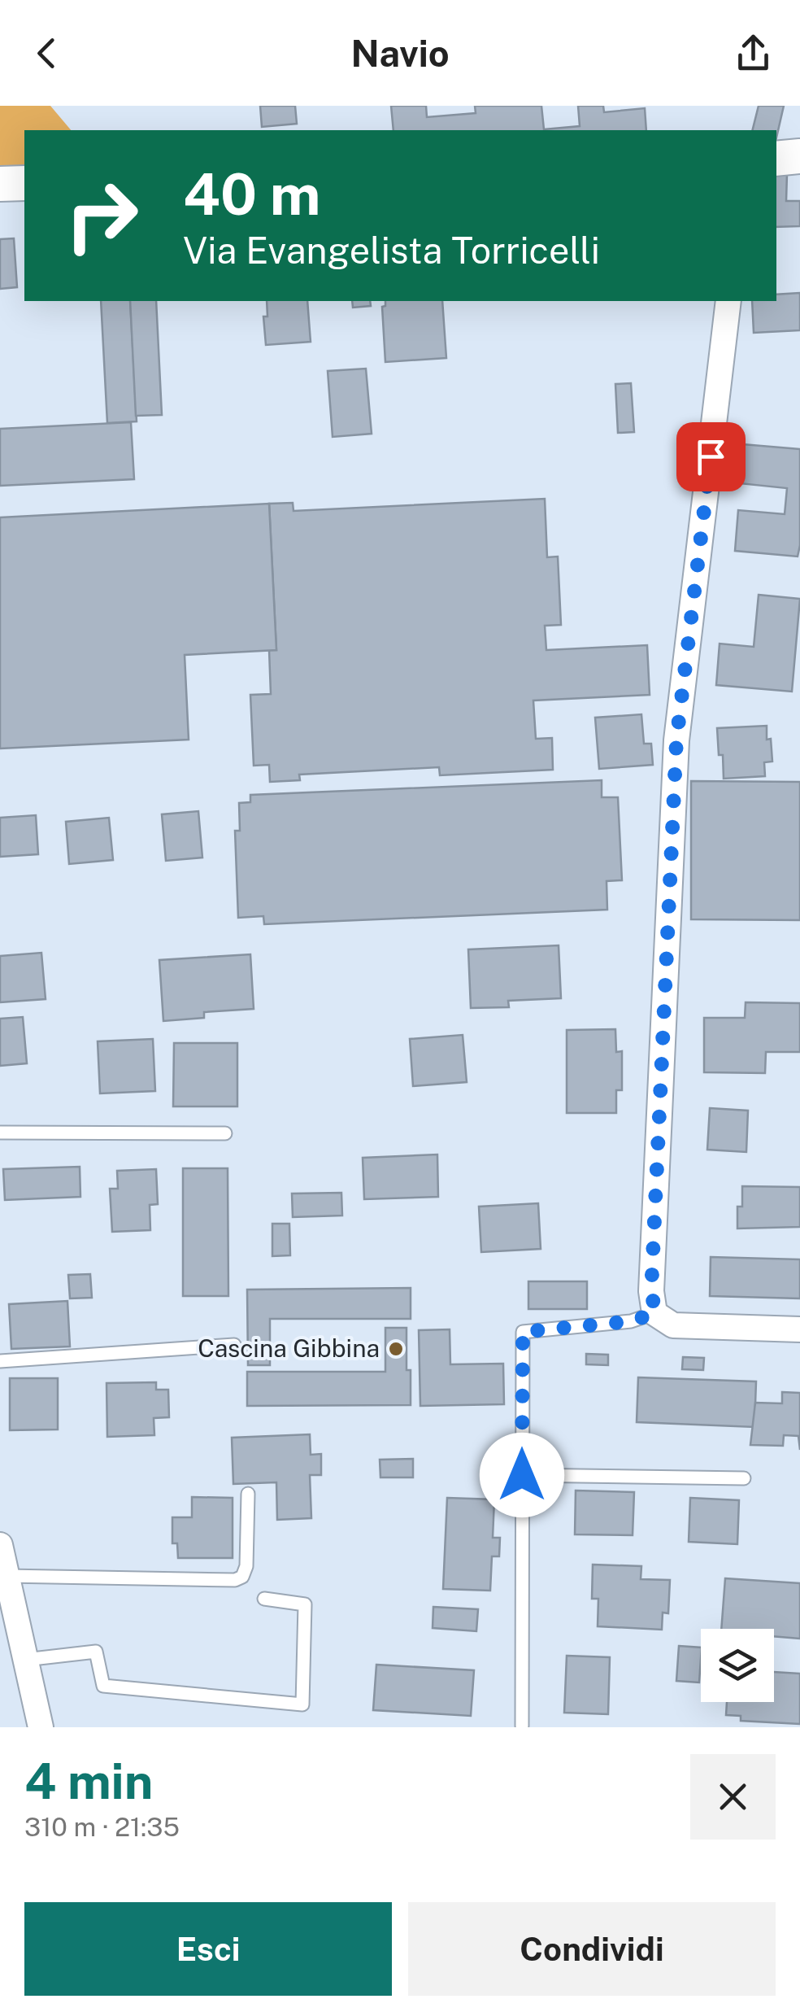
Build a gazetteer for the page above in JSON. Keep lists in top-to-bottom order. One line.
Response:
{"places":["Cascina Gibbina"],"page":{"header":"Navio","turn":["40 m","Via Evangelista Torricelli"],"heading":["4 min","310 m · 21:35"],"buttons":["Esci","Condividi"]}}
